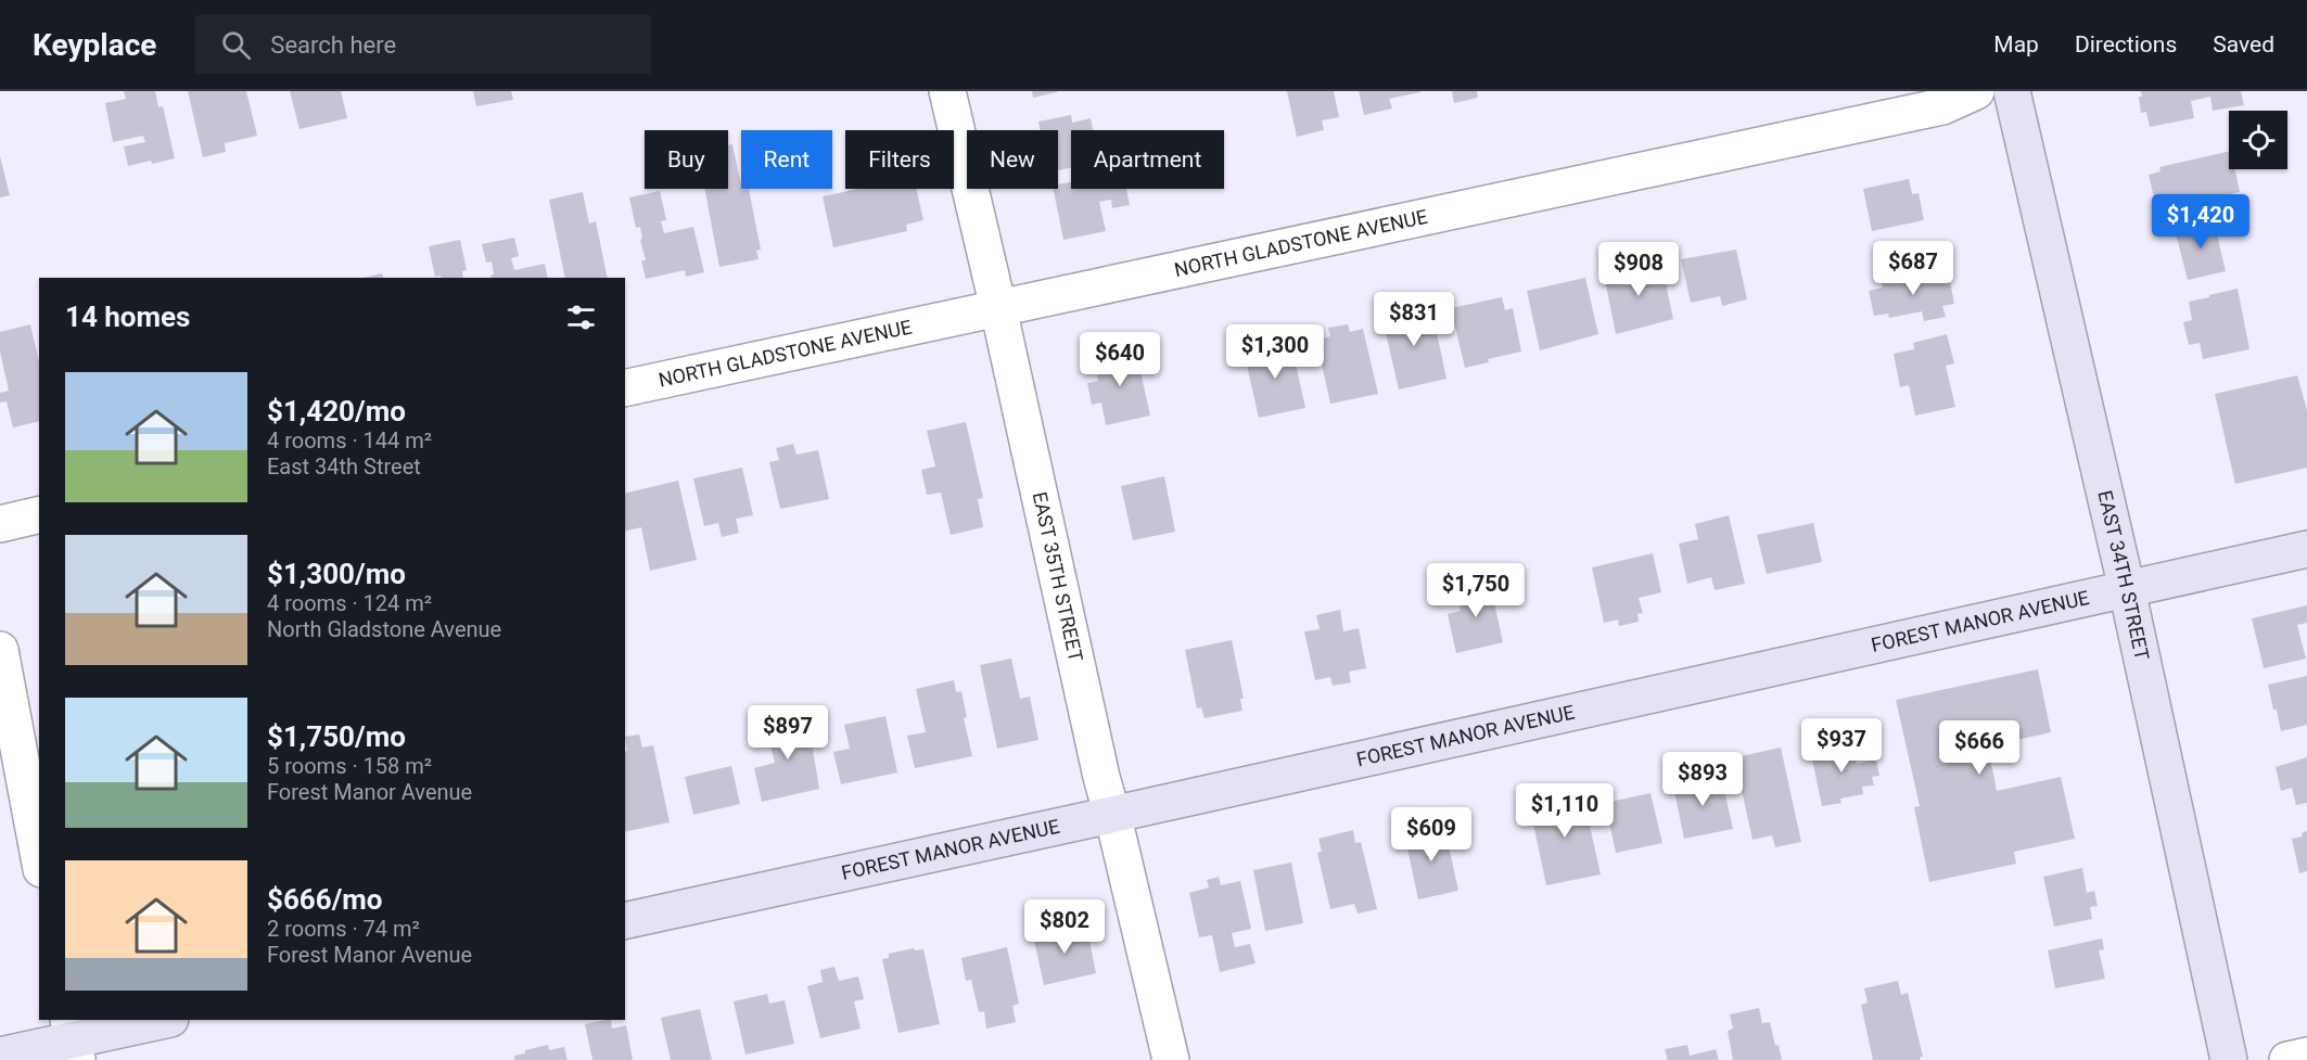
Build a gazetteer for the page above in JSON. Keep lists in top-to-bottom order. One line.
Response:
{"streets":{"street":["NORTH GLADSTONE AVENUE","EAST 34TH STREET","EAST 35TH STREET","FOREST MANOR AVENUE"]},"crossings":[["NORTH GLADSTONE AVENUE","EAST 35TH STREET"],["EAST 34TH STREET","FOREST MANOR AVENUE"],["EAST 35TH STREET","FOREST MANOR AVENUE"]],"page":{"header":"Keyplace","search":"Search here","nav":["Map","Directions","Saved"],"chip":["Buy","Rent","Filters","New","Apartment"],"price":["$1,420","$687","$908","$831","$1,300","$640","$1,750","$897","$937","$666","$893","$1,110","$609","$802"],"heading":"14 homes","list":[{"name":"$1,420/mo","note":"4 rooms · 144 m² · East 34th Street"},{"name":"$1,300/mo","note":"4 rooms · 124 m² · North Gladstone Avenue"},{"name":"$1,750/mo","note":"5 rooms · 158 m² · Forest Manor Avenue"},{"name":"$666/mo","note":"2 rooms · 74 m² · Forest Manor Avenue"}]}}
